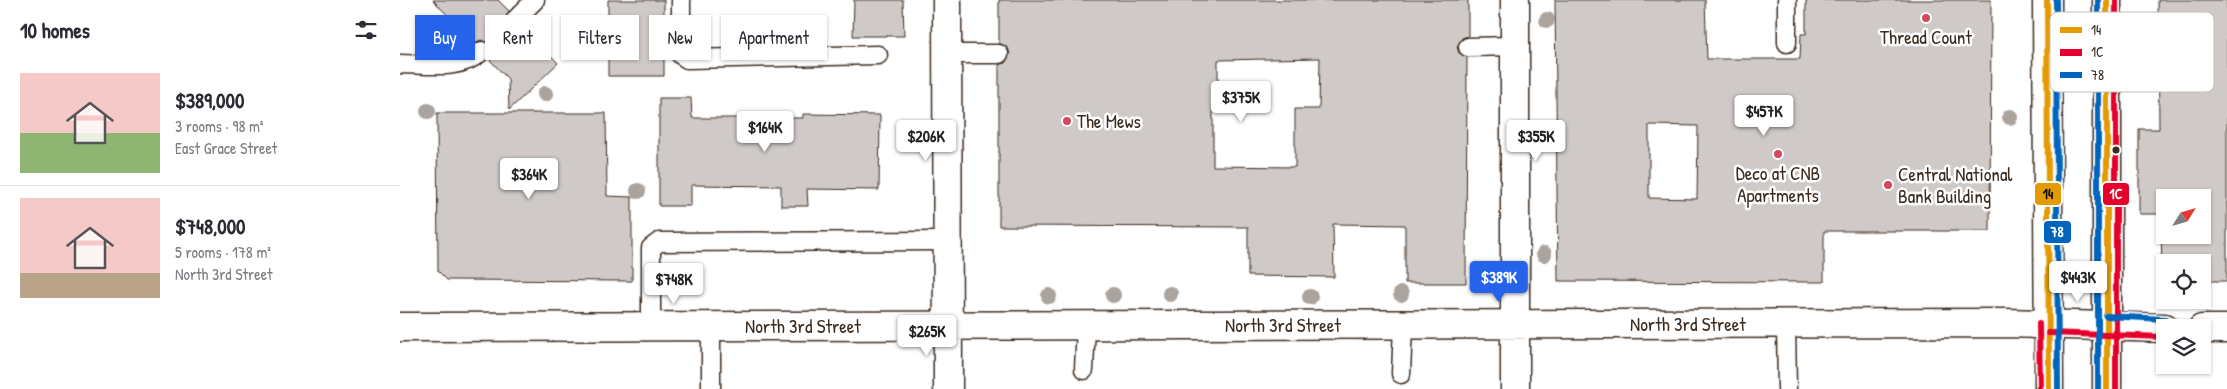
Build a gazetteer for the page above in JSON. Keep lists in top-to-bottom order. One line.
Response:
{"streets":{"street":["North 3rd Street"]},"places":["Thread Count","The Mews","Deco at CNB Apartments","Central National Bank Building"],"lines":["transit line 14","transit line 1C","transit line 78"],"legend":["14","1C","78"],"north":"top right","page":{"heading":"10 homes","chip":["Buy","Rent","Filters","New","Apartment"],"list":[{"name":"$389,000","note":"3 rooms · 98 m² · East Grace Street"},{"name":"$748,000","note":"5 rooms · 178 m² · North 3rd Street"}],"price":["$375K","$457K","$164K","$206K","$355K","$364K","$389K","$443K","$748K","$265K"]}}
